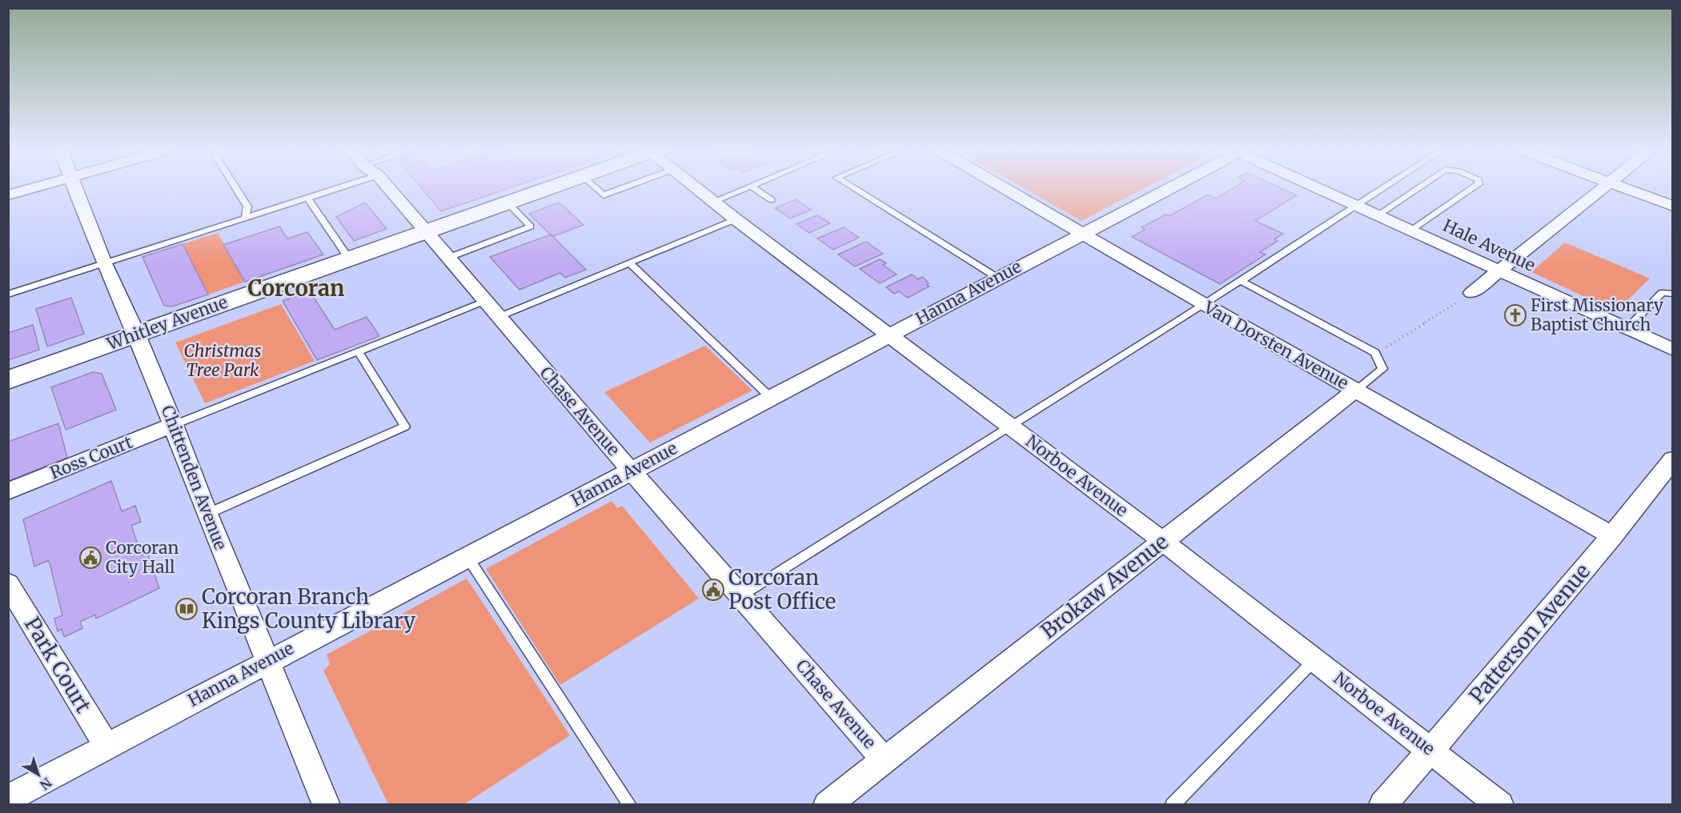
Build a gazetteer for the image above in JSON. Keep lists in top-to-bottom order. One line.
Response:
{"streets":{"street":["Hale Avenue","Hanna Avenue","Whitley Avenue","Van Dorsten Avenue","Chase Avenue","Ross Court","Norboe Avenue","Chittenden Avenue","Brokaw Avenue","Patterson Avenue","Park Court"]},"crossings":[["Hanna Avenue","Van Dorsten Avenue"],["Hanna Avenue","Chase Avenue"],["Hanna Avenue","Norboe Avenue"],["Hanna Avenue","Chittenden Avenue"],["Hanna Avenue","Park Court"],["Whitley Avenue","Chase Avenue"],["Whitley Avenue","Chittenden Avenue"],["Van Dorsten Avenue","Brokaw Avenue"],["Van Dorsten Avenue","Patterson Avenue"],["Chase Avenue","Brokaw Avenue"],["Ross Court","Chittenden Avenue"],["Norboe Avenue","Brokaw Avenue"],["Norboe Avenue","Patterson Avenue"]],"districts":["Corcoran"],"parks":["Christmas Tree Park"],"places":{"church":["First Missionary Baptist Church"],"public building":["Corcoran City Hall","Corcoran Post Office"],"library":["Corcoran Branch Kings County Library"]},"north":"bottom right"}
